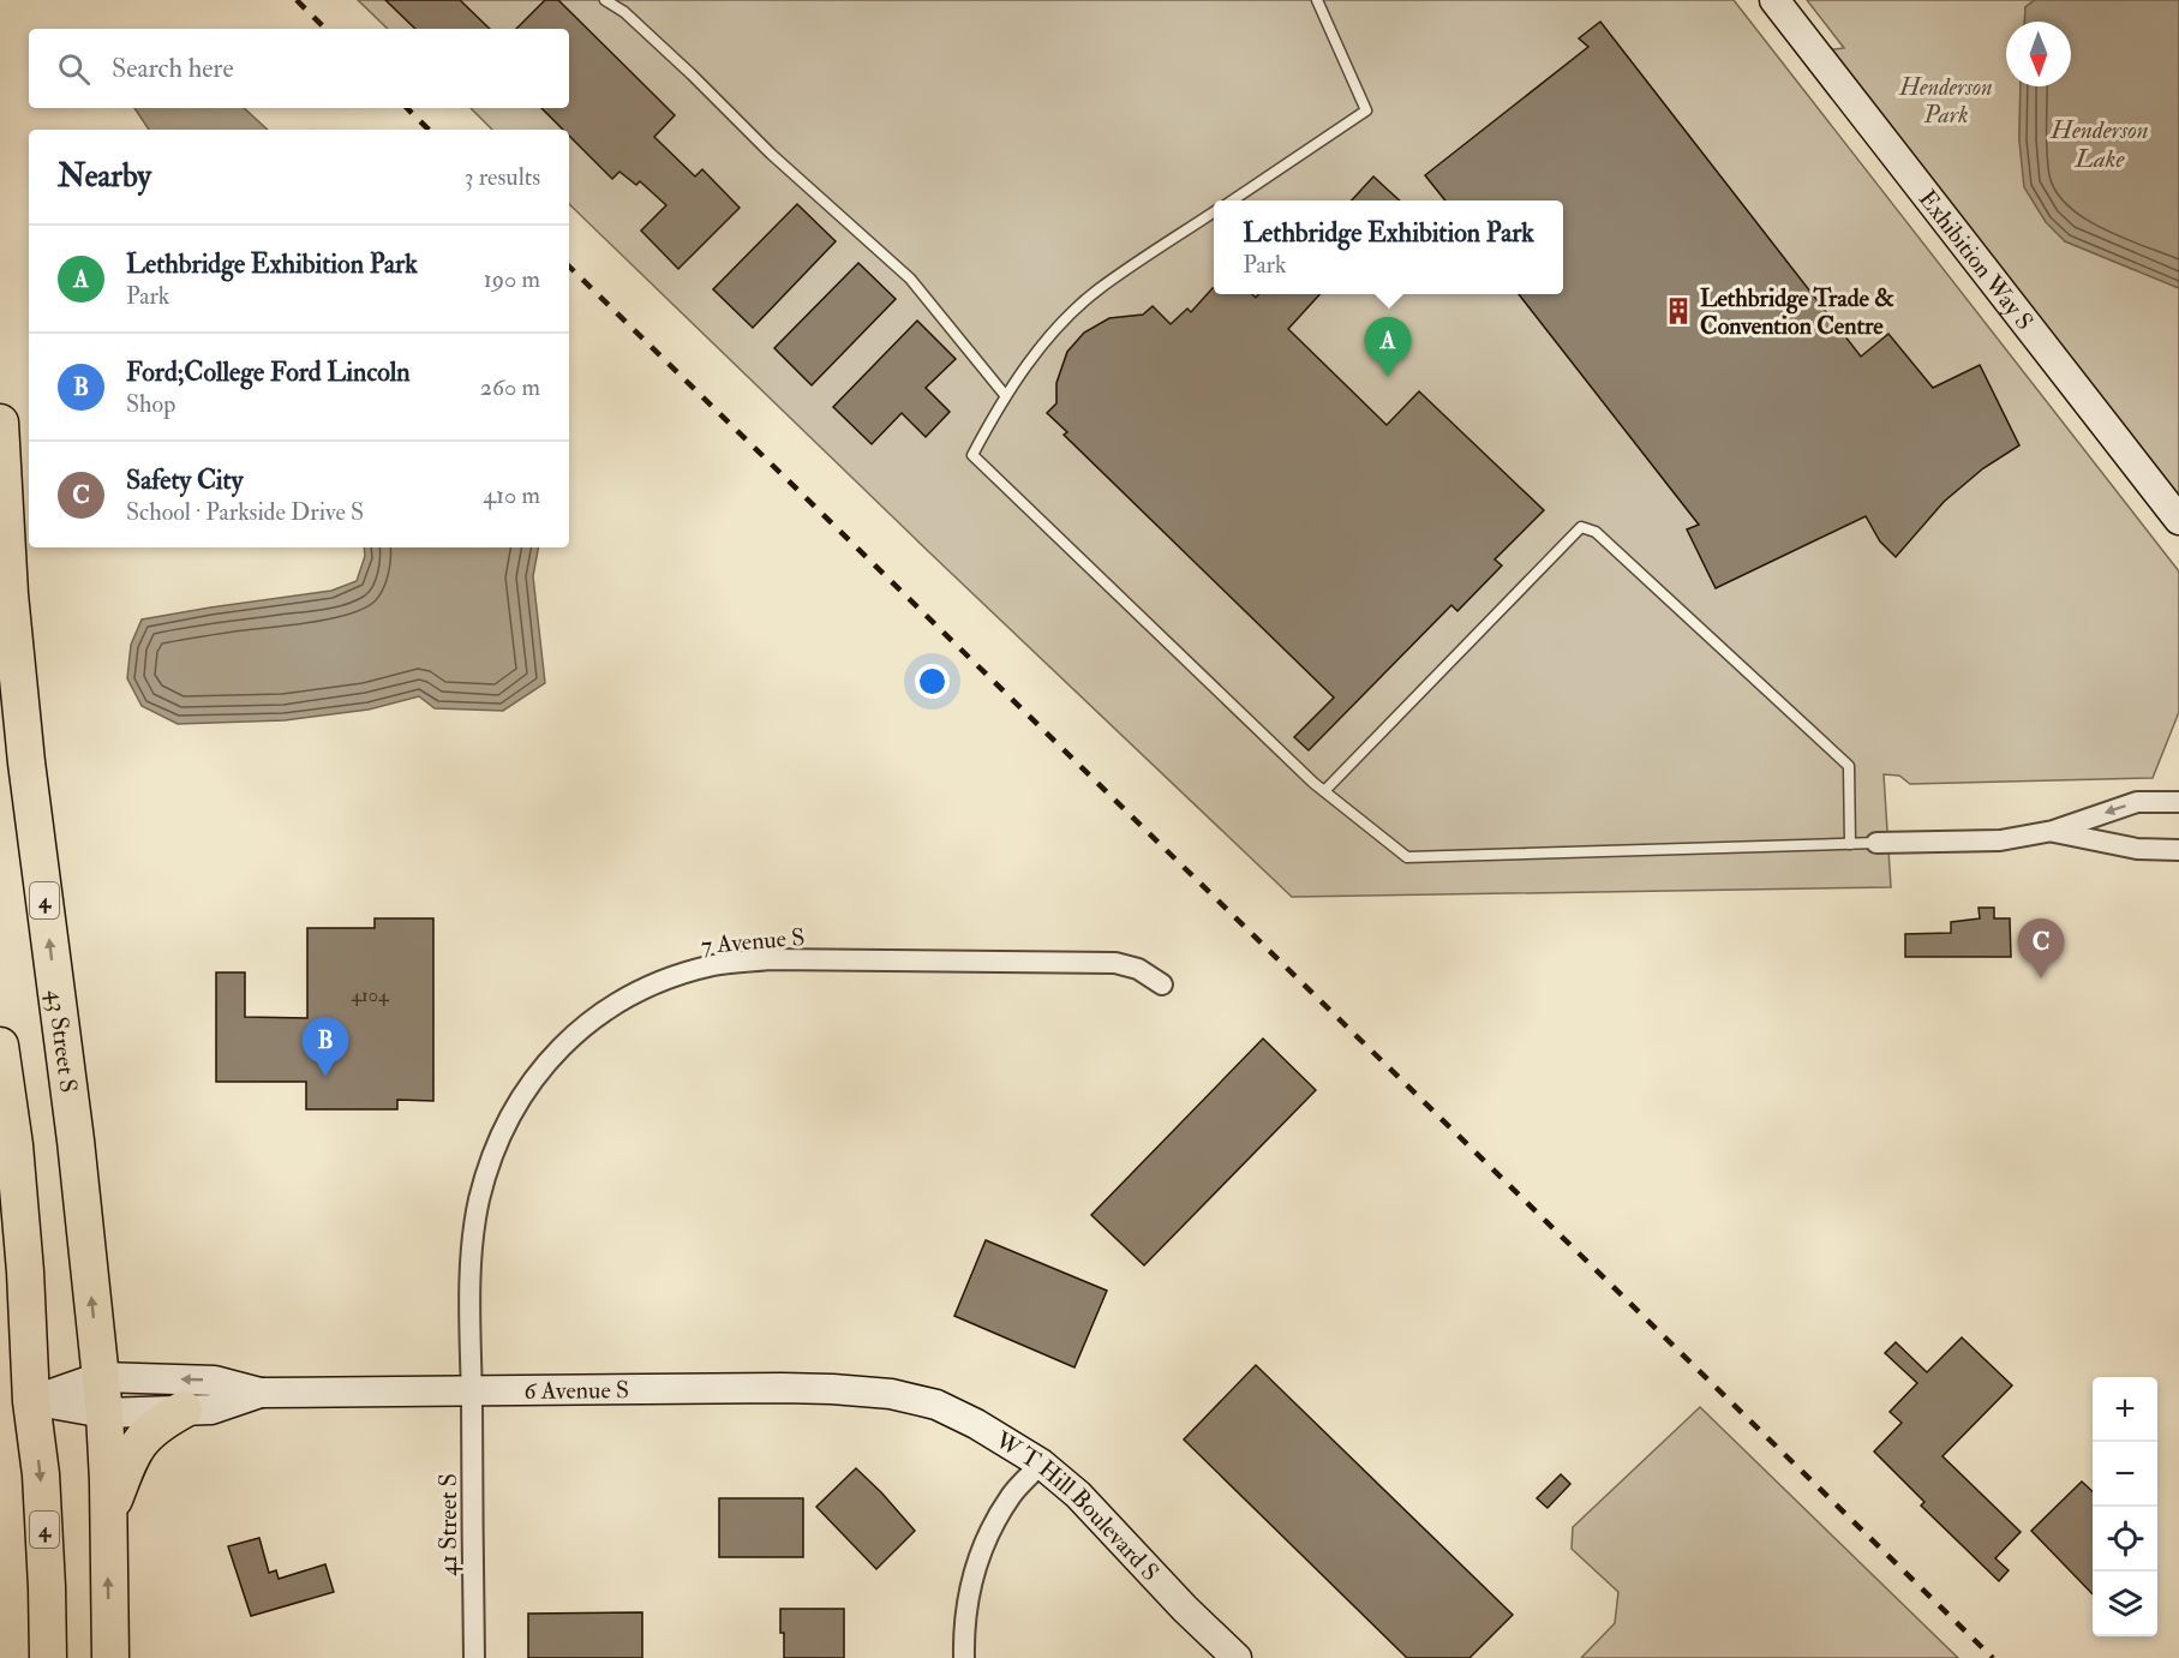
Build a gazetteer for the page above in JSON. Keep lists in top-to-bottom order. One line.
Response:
{"streets":{"highway":["4","43 Street S"],"street":["Exhibition Way S","7 Avenue S","6 Avenue S","W T Hill Boulevard S","41 Street S"]},"crossings":[["4","6 Avenue S"],["7 Avenue S","6 Avenue S"],["7 Avenue S","41 Street S"],["43 Street S","6 Avenue S"],["6 Avenue S","W T Hill Boulevard S"],["6 Avenue S","41 Street S"]],"water":["Henderson Lake"],"parks":["Henderson Park"],"places":{"building":["Lethbridge Trade & Convention Centre"]},"house_numbers":["4104"],"north":"bottom","page":{"search":"Search here","heading":["Nearby","3 results"],"popup":["Lethbridge Exhibition Park","Park"],"list":[{"mark":"A","name":"Lethbridge Exhibition Park","note":"Park","value":"190 m"},{"mark":"B","name":"Ford;College Ford Lincoln","note":"Shop","value":"260 m"},{"mark":"C","name":"Safety City","note":"School · Parkside Drive S","value":"410 m"}],"pins":["A","C","B"],"map_buttons":["+","−"]}}
